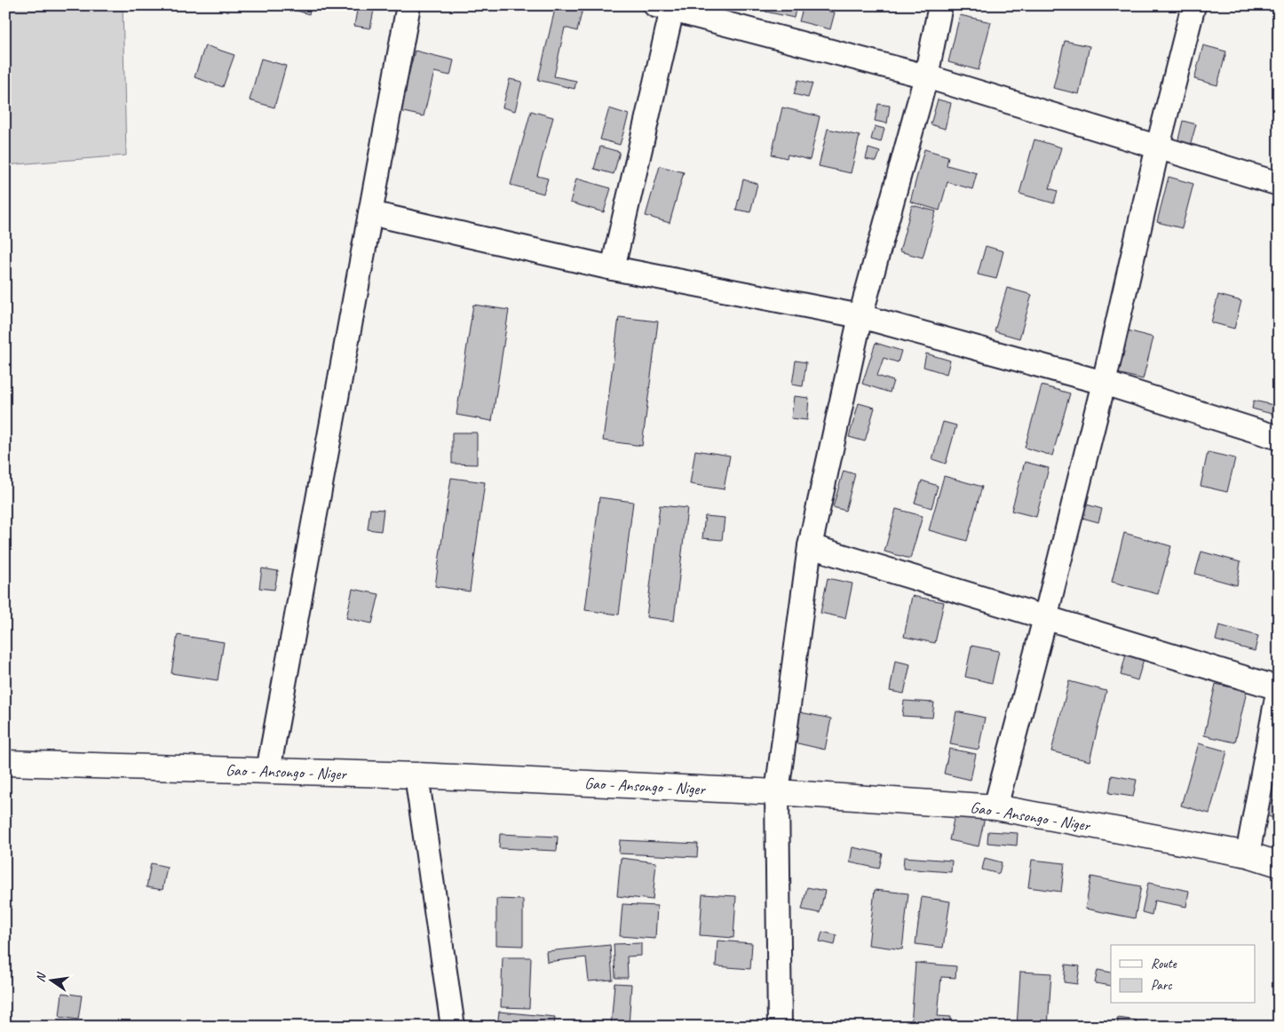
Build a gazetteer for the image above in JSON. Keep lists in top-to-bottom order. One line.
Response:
{"streets":{"main road":["Gao - Ansongo - Niger"]},"legend":["Route","Parc"],"north":"left"}
